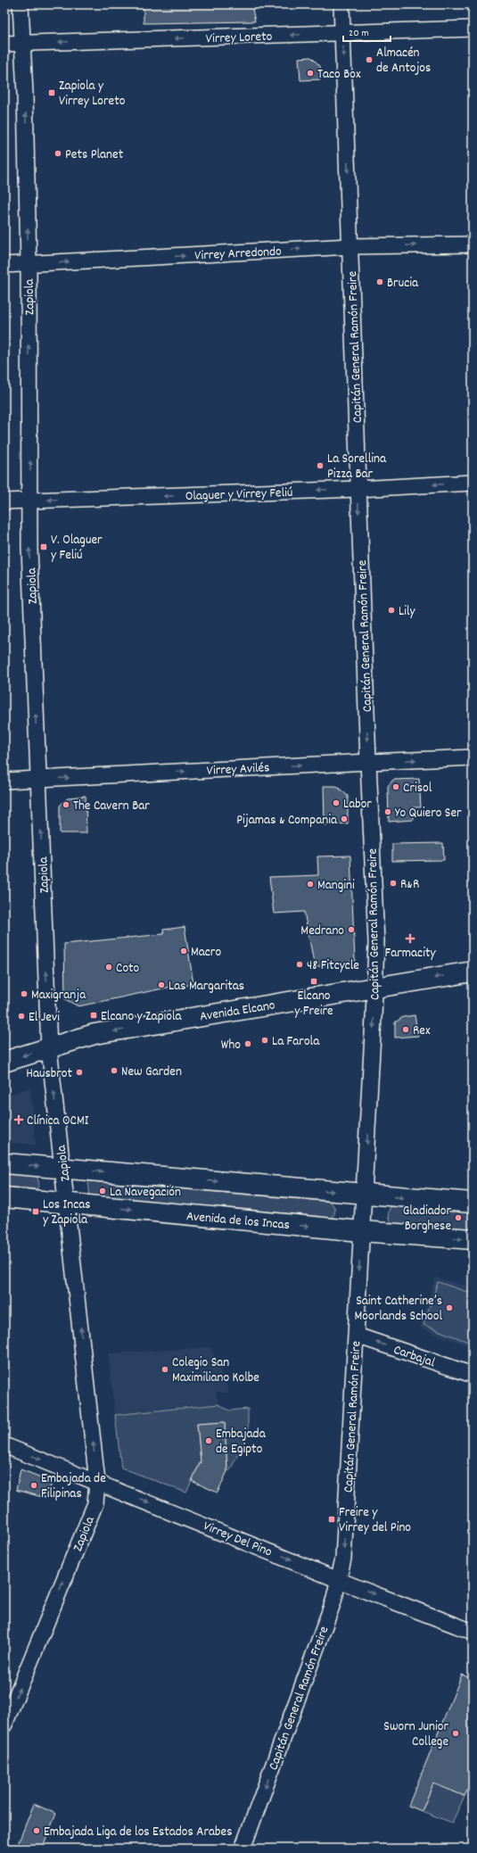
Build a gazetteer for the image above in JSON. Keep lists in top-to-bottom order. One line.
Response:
{"streets":{"main road":["Avenida Elcano","Avenida de los Incas"],"street":["Virrey Loreto","Virrey Arredondo","Zapiola","Capitán General Ramón Freire","Olaguer y Virrey Feliú","Virrey Avilés","Carbajal","Virrey Del Pino"]},"crossings":[["Virrey Loreto","Zapiola"],["Virrey Loreto","Capitán General Ramón Freire"],["Virrey Arredondo","Zapiola"],["Virrey Arredondo","Capitán General Ramón Freire"],["Zapiola","Olaguer y Virrey Feliú"],["Zapiola","Virrey Avilés"],["Zapiola","Avenida Elcano"],["Zapiola","Avenida de los Incas"],["Zapiola","Virrey Del Pino"],["Capitán General Ramón Freire","Olaguer y Virrey Feliú"],["Capitán General Ramón Freire","Virrey Avilés"],["Capitán General Ramón Freire","Avenida Elcano"],["Capitán General Ramón Freire","Avenida de los Incas"],["Capitán General Ramón Freire","Carbajal"],["Capitán General Ramón Freire","Virrey Del Pino"]],"one_way":["Virrey Loreto","Virrey Arredondo","Zapiola","Capitán General Ramón Freire","Olaguer y Virrey Feliú","Virrey Avilés","Carbajal","Virrey Del Pino"],"places":{"other":["Almacén de Antojos","Taco Box","Pets Planet","Brucia","La Sorellina Pizza Bar","Lily","Crisol","Labor","The Cavern Bar","Yo Quiero Ser","Pijamas & Compania","R&R","Mangini","Medrano","Macro","48 Fitcycle","Coto","Las Margaritas","Maxigranja","El Jevi","Rex","La Farola","Who","New Garden","Hausbrot","La Navegación","Gladiador Borghese","Saint Catherine’s Moorlands School","Colegio San Maximiliano Kolbe","Embajada de Egipto","Embajada de Filipinas","Sworn Junior College","Embajada Liga de los Estados Arabes"],"transit":["Zapiola y Virrey Loreto","V. Olaguer y Feliú","Elcano y Freire","Elcano y Zapiola","Los Incas y Zapiola","Freire y Virrey del Pino"],"health":["Farmacity","Clínica OCMI"]},"scale_bar":"20 m"}
